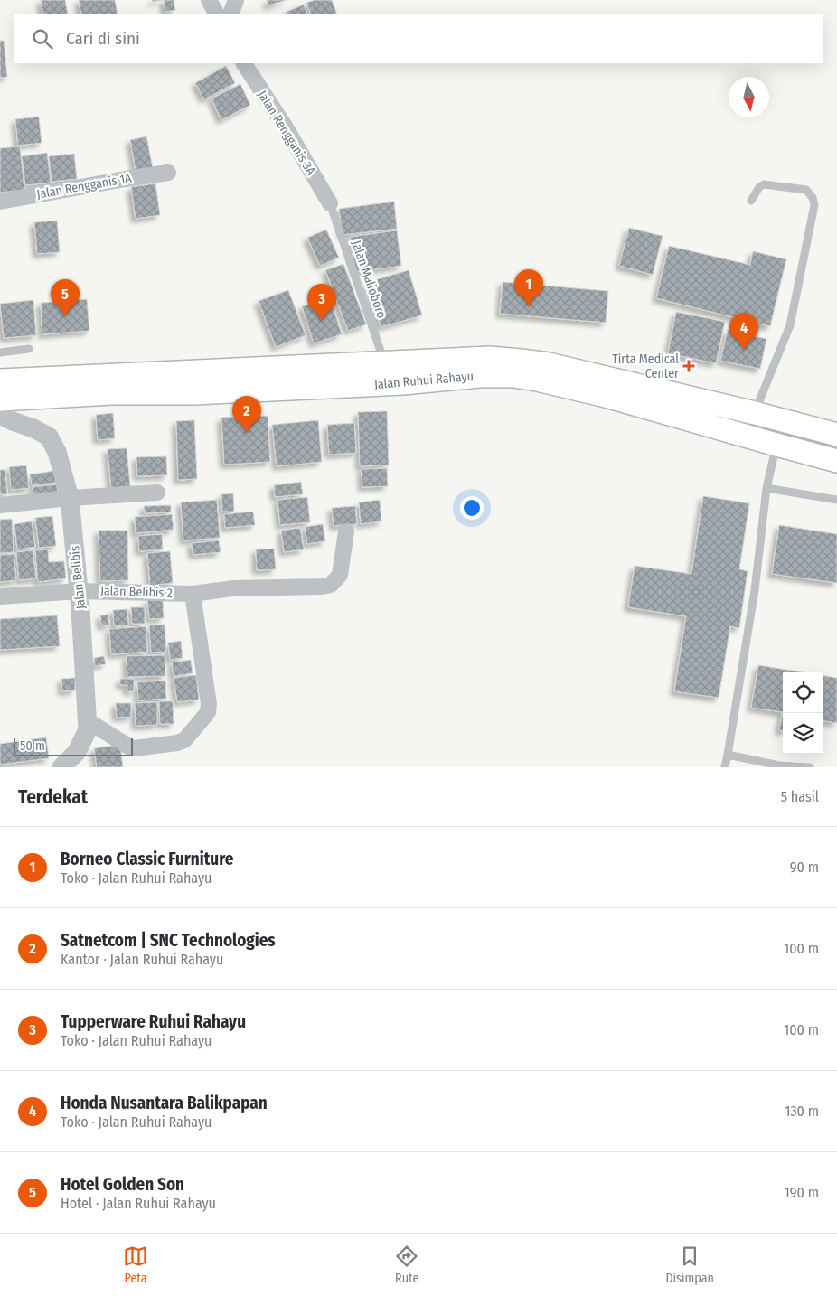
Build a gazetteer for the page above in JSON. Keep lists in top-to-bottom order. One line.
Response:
{"streets":{"main road":["Jalan Ruhui Rahayu"],"street":["Jalan Rengganis 3A","Jalan Rengganis 1A","Jalan Belibis","Jalan Belibis 2"],"lane":["Jalan Malioboro"]},"crossings":[["Jalan Rengganis 3A","Jalan Malioboro"],["Jalan Malioboro","Jalan Ruhui Rahayu"],["Jalan Belibis","Jalan Belibis 2"]],"places":{"health":["Tirta Medical Center"]},"scale_bar":"50 m","north":"bottom","page":{"search":"Cari di sini","pins":["1","5","3","4","2"],"scale":"50 m","heading":["Terdekat","5 hasil"],"list":[{"mark":"1","name":"Borneo Classic Furniture","note":"Toko · Jalan Ruhui Rahayu","value":"90 m"},{"mark":"2","name":"Satnetcom | SNC Technologies","note":"Kantor · Jalan Ruhui Rahayu","value":"100 m"},{"mark":"3","name":"Tupperware Ruhui Rahayu","note":"Toko · Jalan Ruhui Rahayu","value":"100 m"},{"mark":"4","name":"Honda Nusantara Balikpapan","note":"Toko · Jalan Ruhui Rahayu","value":"130 m"},{"mark":"5","name":"Hotel Golden Son","note":"Hotel · Jalan Ruhui Rahayu","value":"190 m"}],"nav":["Peta","Rute","Disimpan"]}}
